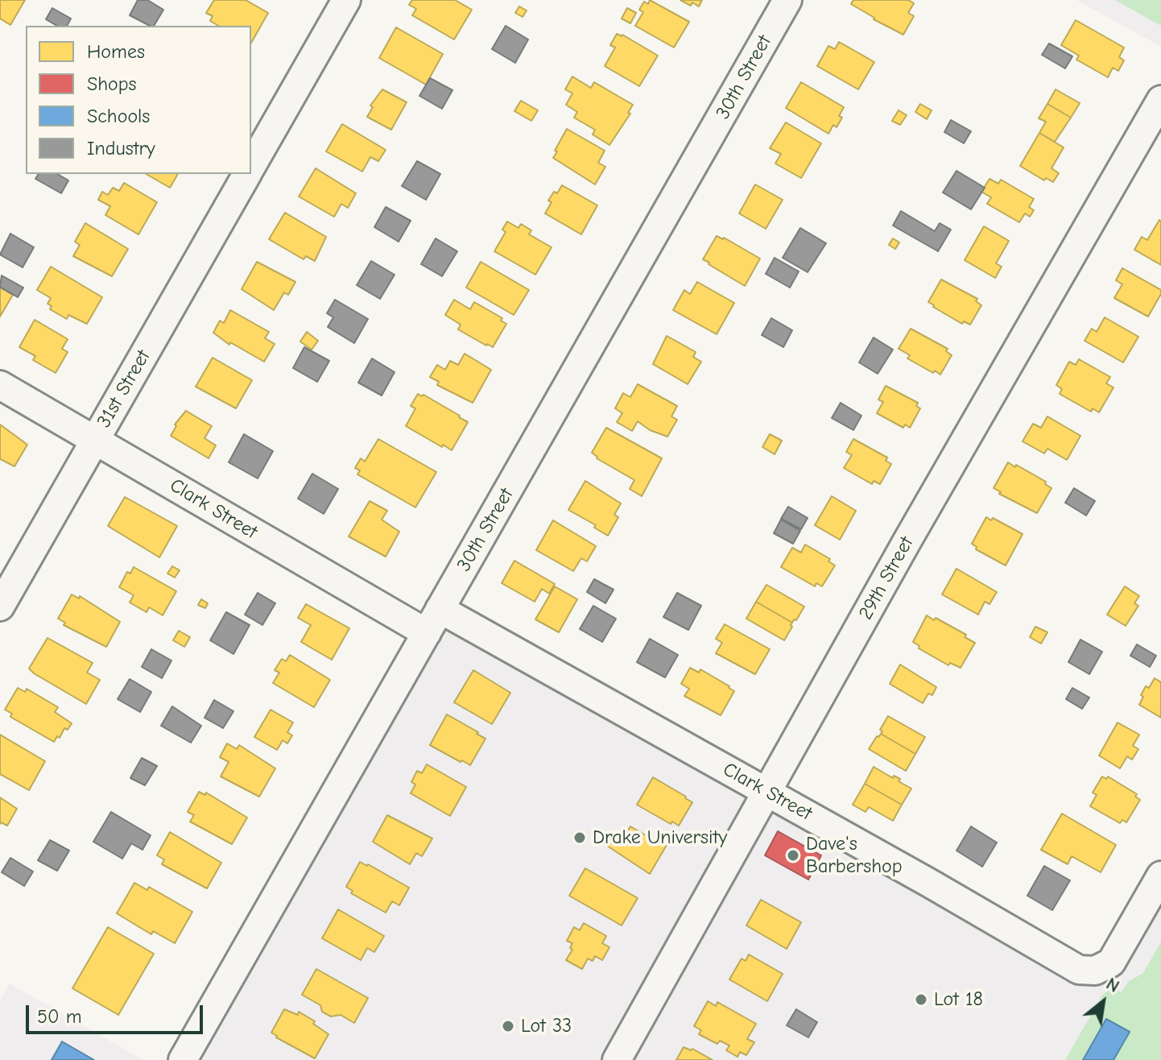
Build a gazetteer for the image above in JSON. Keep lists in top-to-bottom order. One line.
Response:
{"streets":{"street":["30th Street","31st Street","Clark Street","29th Street"]},"crossings":[["30th Street","Clark Street"],["31st Street","Clark Street"],["Clark Street","29th Street"]],"places":["Drake University","Dave's Barbershop","Lot 18","Lot 33"],"legend":["Homes","Shops","Schools","Industry"],"scale_bar":"50 m","north":"top right"}
